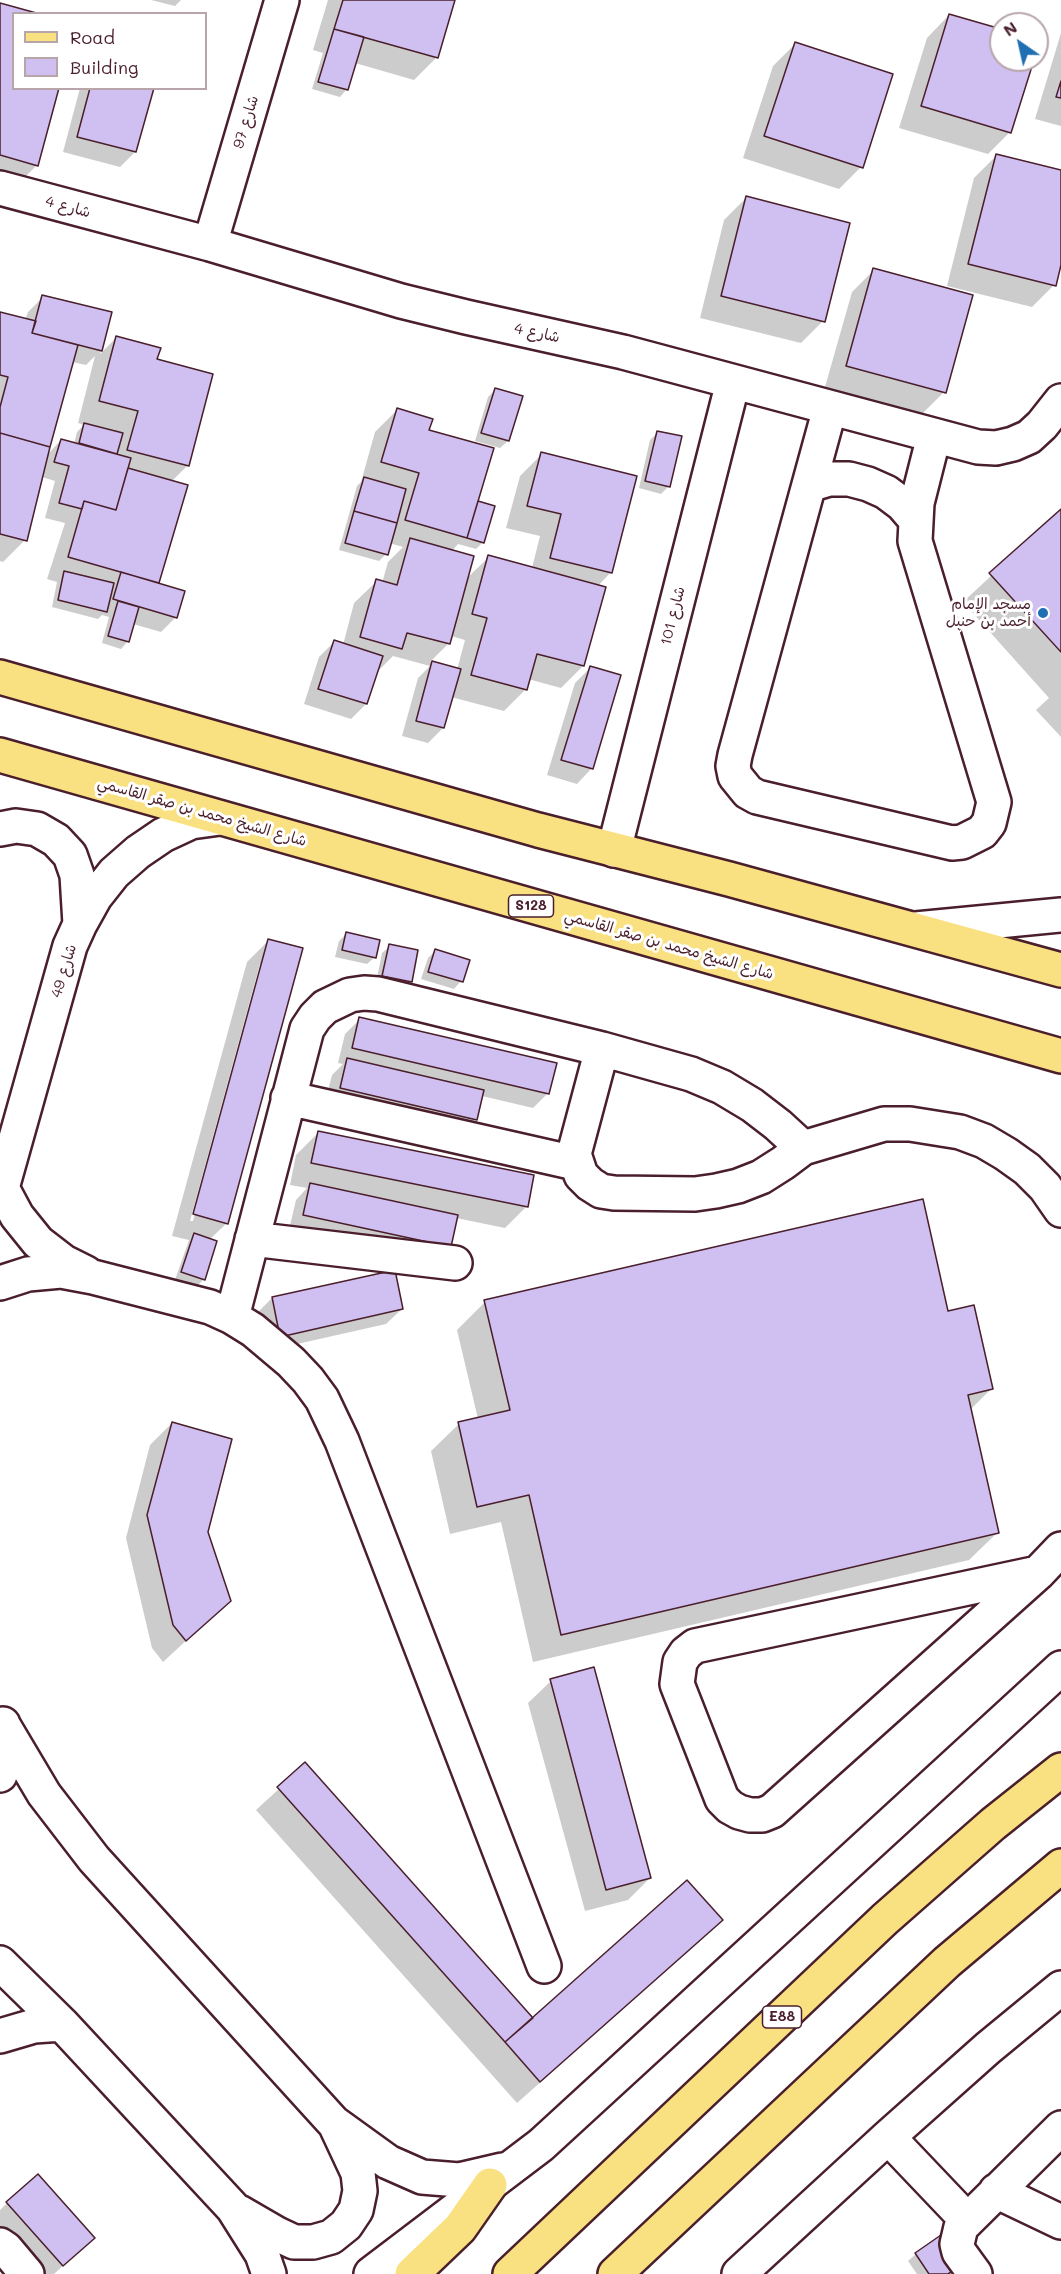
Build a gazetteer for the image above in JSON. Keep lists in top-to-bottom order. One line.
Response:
{"streets":{"main road":["شارع الشيخ محمد بن صقر القاسمي","S128","E88"],"street":["شارع 97","شارع 4","شارع 101","شارع 49"]},"crossings":[["شارع 97","شارع 4"],["شارع 4","شارع 101"],["شارع الشيخ محمد بن صقر القاسمي","شارع 49"]],"places":["مسجد الإمام أحمد بن حنبل"],"legend":["Road","Building"],"north":"top left"}
